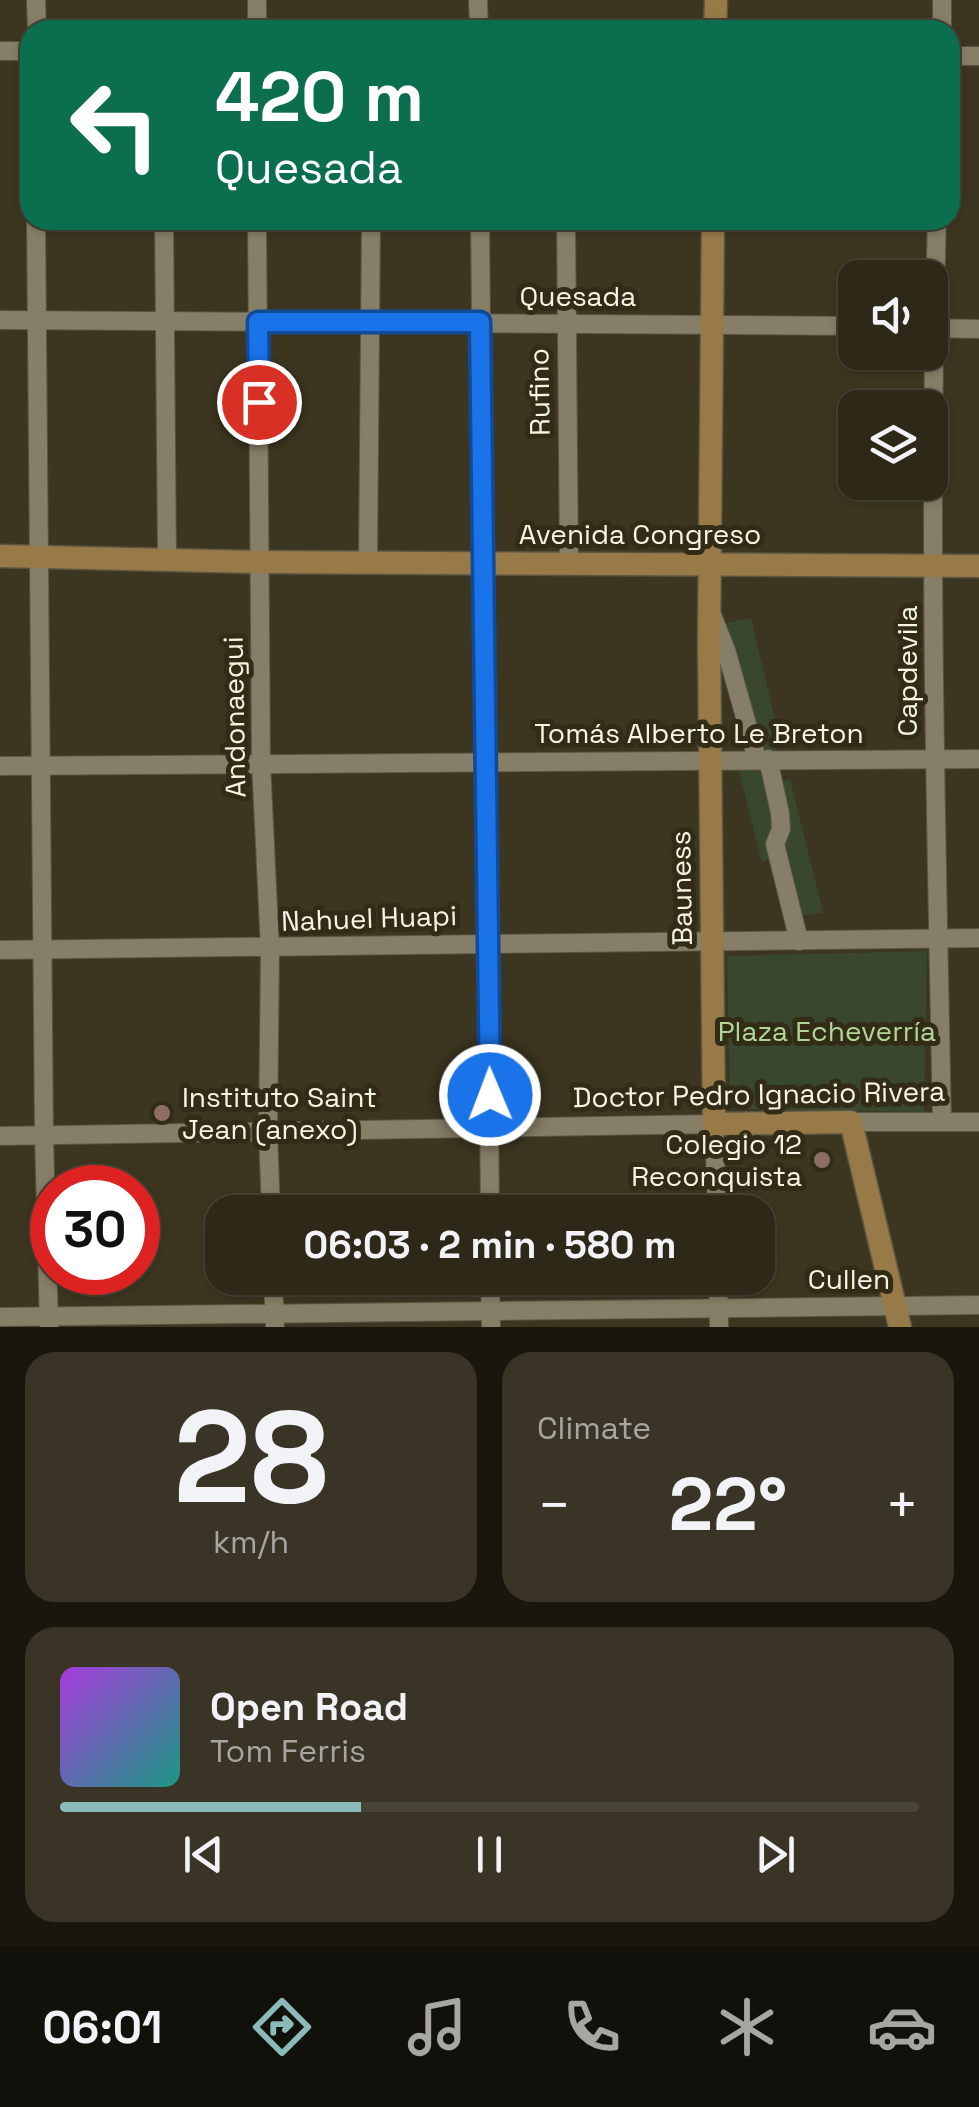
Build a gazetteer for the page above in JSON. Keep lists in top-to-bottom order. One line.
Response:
{"streets":{"main road":["Avenida Congreso","Bauness","Doctor Pedro Ignacio Rivera"],"street":["Quesada","Rufino","Capdevila","Andonaegui","Tomás Alberto Le Breton","Nahuel Huapi","Cullen"]},"crossings":[["Quesada","Rufino"],["Quesada","Andonaegui"],["Quesada","Bauness"],["Rufino","Avenida Congreso"],["Avenida Congreso","Capdevila"],["Avenida Congreso","Andonaegui"],["Avenida Congreso","Bauness"],["Capdevila","Tomás Alberto Le Breton"],["Capdevila","Nahuel Huapi"],["Capdevila","Doctor Pedro Ignacio Rivera"],["Andonaegui","Tomás Alberto Le Breton"],["Andonaegui","Nahuel Huapi"],["Andonaegui","Doctor Pedro Ignacio Rivera"],["Tomás Alberto Le Breton","Bauness"],["Bauness","Nahuel Huapi"],["Bauness","Doctor Pedro Ignacio Rivera"]],"parks":["Plaza Echeverría"],"places":["Instituto Saint Jean (anexo)","Colegio 12 Reconquista"],"page":{"turn":["420 m","Quesada"],"limit":"30","trip":"06:03 · 2 min · 580 m","tile":[["28","km/h"],"Climate"],"heat":["−","22°","+"],"song":["Open Road","Tom Ferris"],"tabs":"06:01"}}
